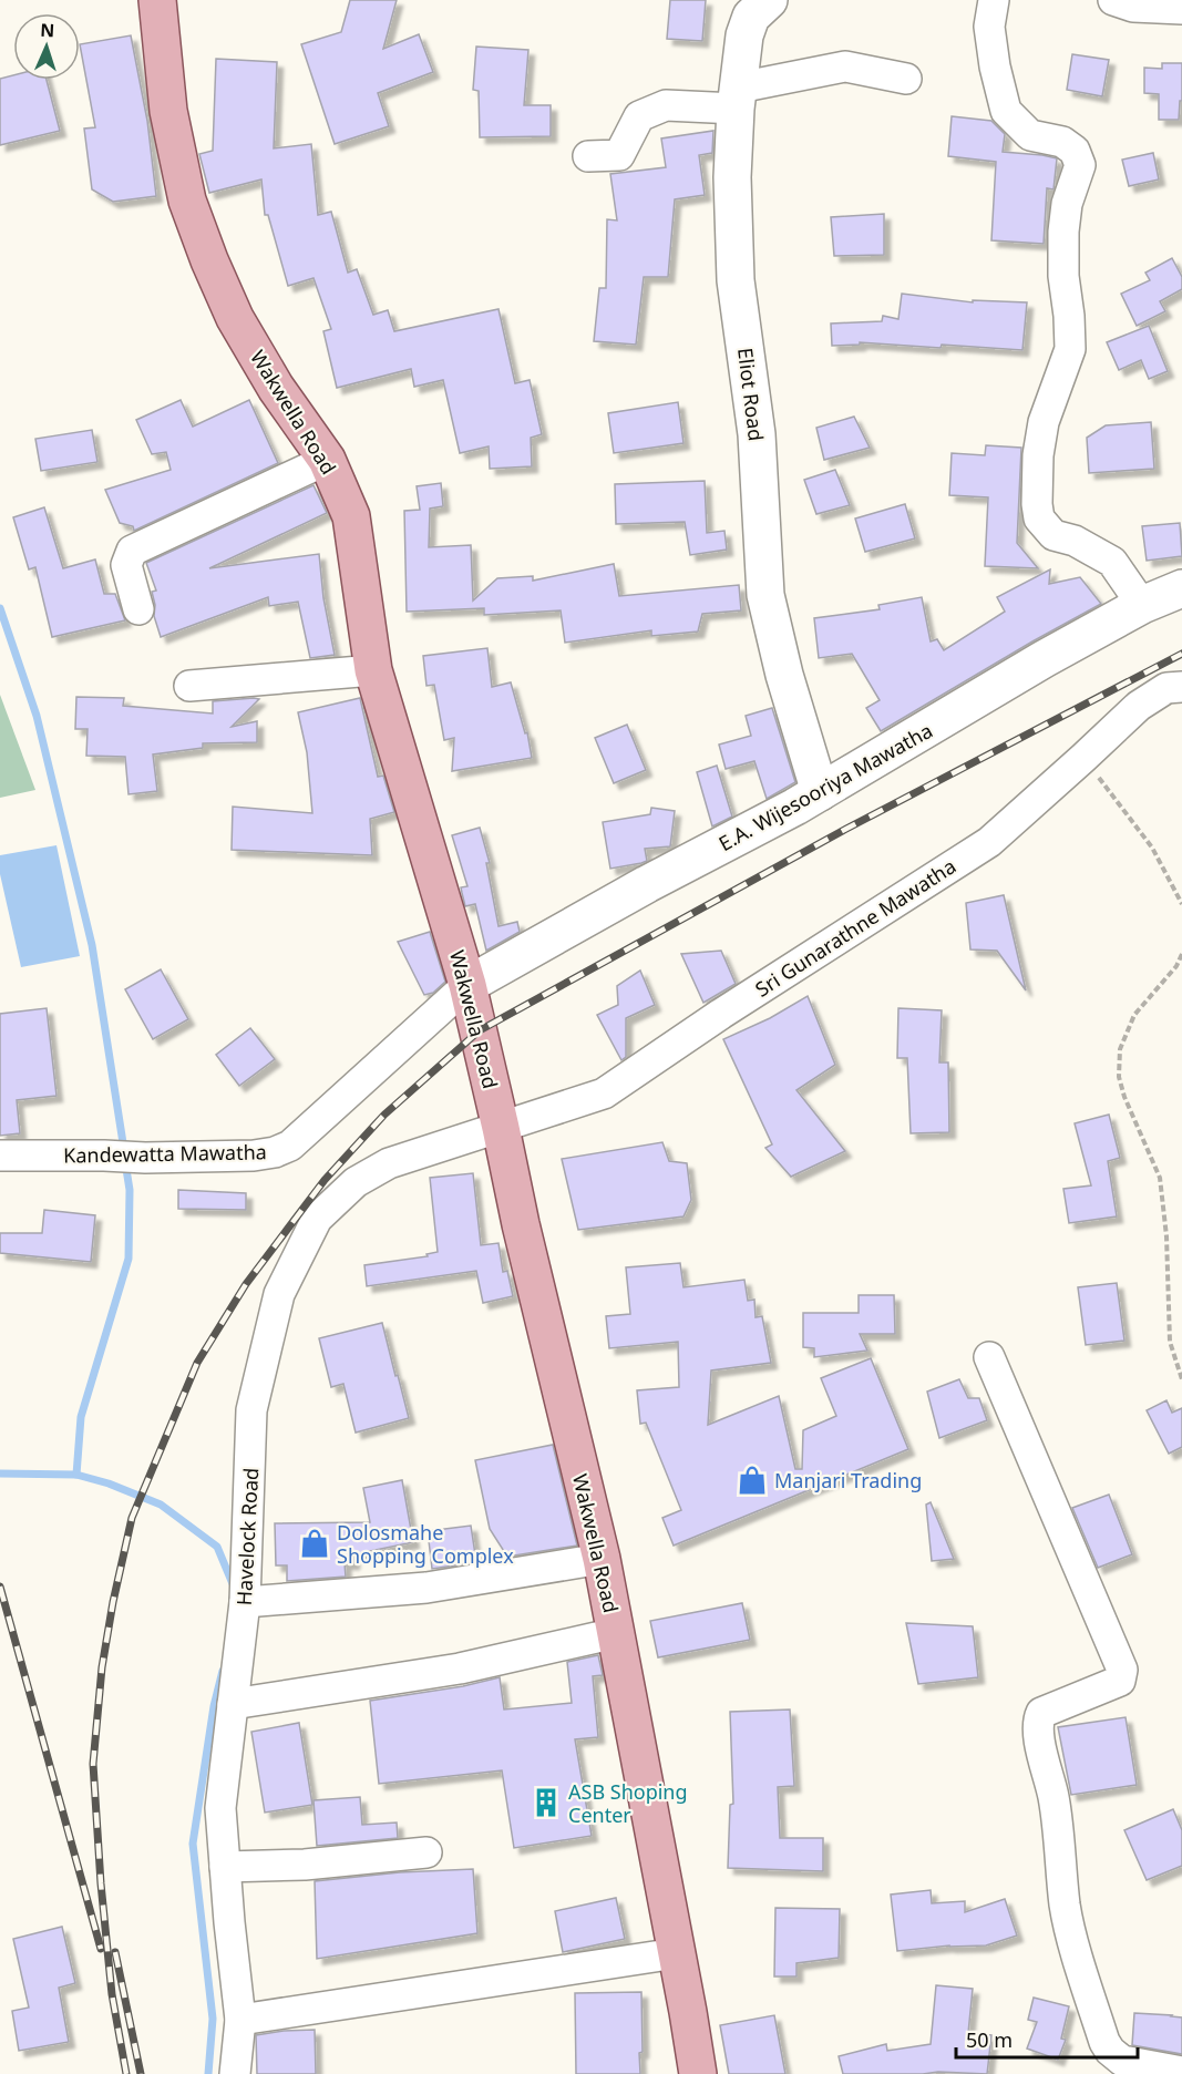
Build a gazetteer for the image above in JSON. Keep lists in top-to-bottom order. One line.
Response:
{"streets":{"main road":["Wakwella Road"],"street":["Eliot Road","E.A. Wijesooriya Mawatha","Sri Gunarathne Mawatha","Kandewatta Mawatha","Havelock Road"]},"crossings":[["Eliot Road","E.A. Wijesooriya Mawatha"],["Wakwella Road","E.A. Wijesooriya Mawatha"],["Wakwella Road","Sri Gunarathne Mawatha"],["Wakwella Road","Kandewatta Mawatha"],["Wakwella Road","Havelock Road"],["E.A. Wijesooriya Mawatha","Kandewatta Mawatha"],["Sri Gunarathne Mawatha","Havelock Road"]],"places":{"shop":["Manjari Trading","Dolosmahe Shopping Complex"],"building":["ASB Shoping Center"]},"scale_bar":"50 m","north":"top"}
